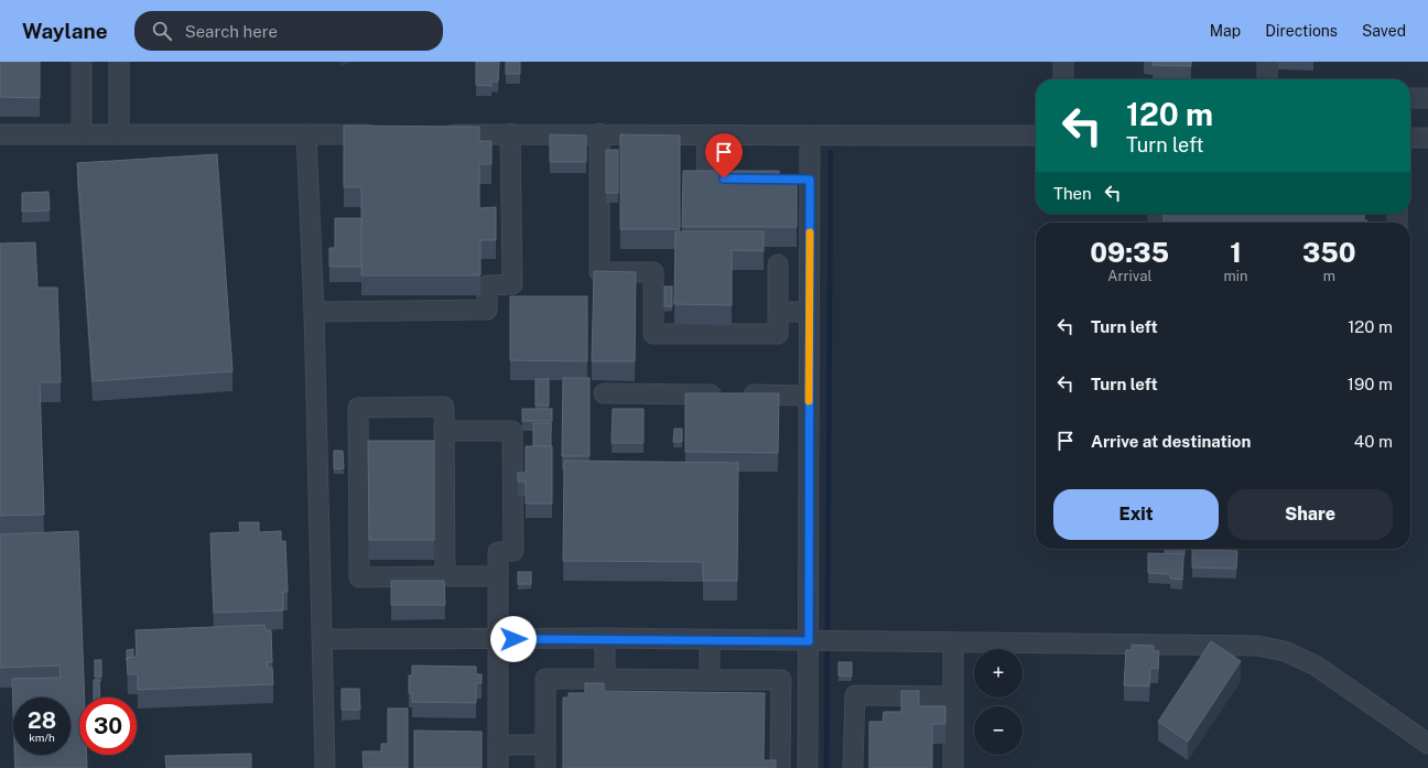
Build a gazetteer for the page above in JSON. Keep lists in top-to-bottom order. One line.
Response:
{"page":{"header":"Waylane","search":"Search here","nav":["Map","Directions","Saved"],"turn":["120 m","Turn left"],"then":"Then","eta":["09:35","Arrival","1","min","350","m"],"list":[{"name":"Turn left","value":"120 m"},{"name":"Turn left","value":"190 m"},{"name":"Arrive at destination","value":"40 m"}],"buttons":["Exit","Share"],"map_buttons":["+","−"],"speed":"28 km/h","limit":"30"}}
